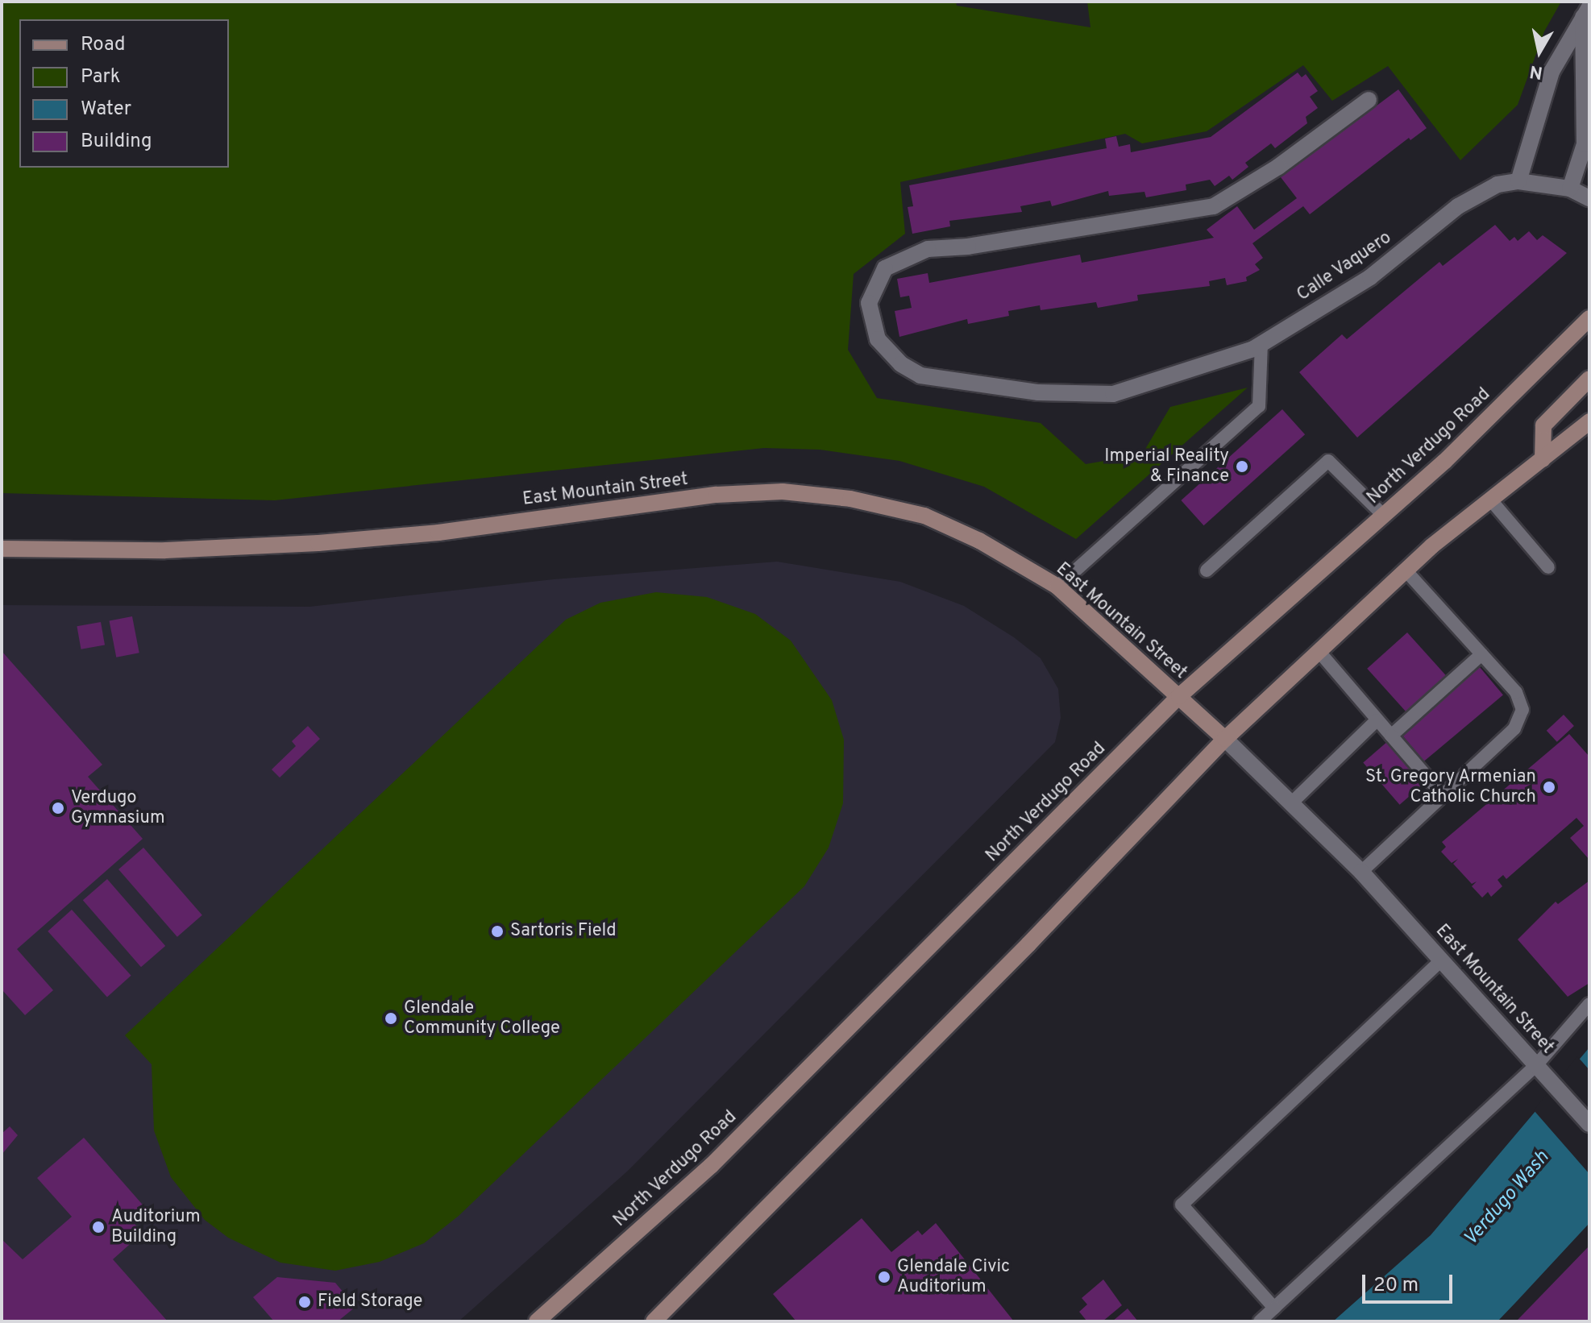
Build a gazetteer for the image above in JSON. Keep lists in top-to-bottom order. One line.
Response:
{"streets":{"main road":["North Verdugo Road","East Mountain Street"],"street":["Calle Vaquero"]},"crossings":[["North Verdugo Road","East Mountain Street"]],"water":["Verdugo Wash"],"places":["Imperial Reality & Finance","St. Gregory Armenian Catholic Church","Verdugo Gymnasium","Sartoris Field","Glendale Community College","Auditorium Building","Glendale Civic Auditorium","Field Storage"],"legend":["Road","Park","Water","Building"],"scale_bar":"20 m","north":"bottom"}
